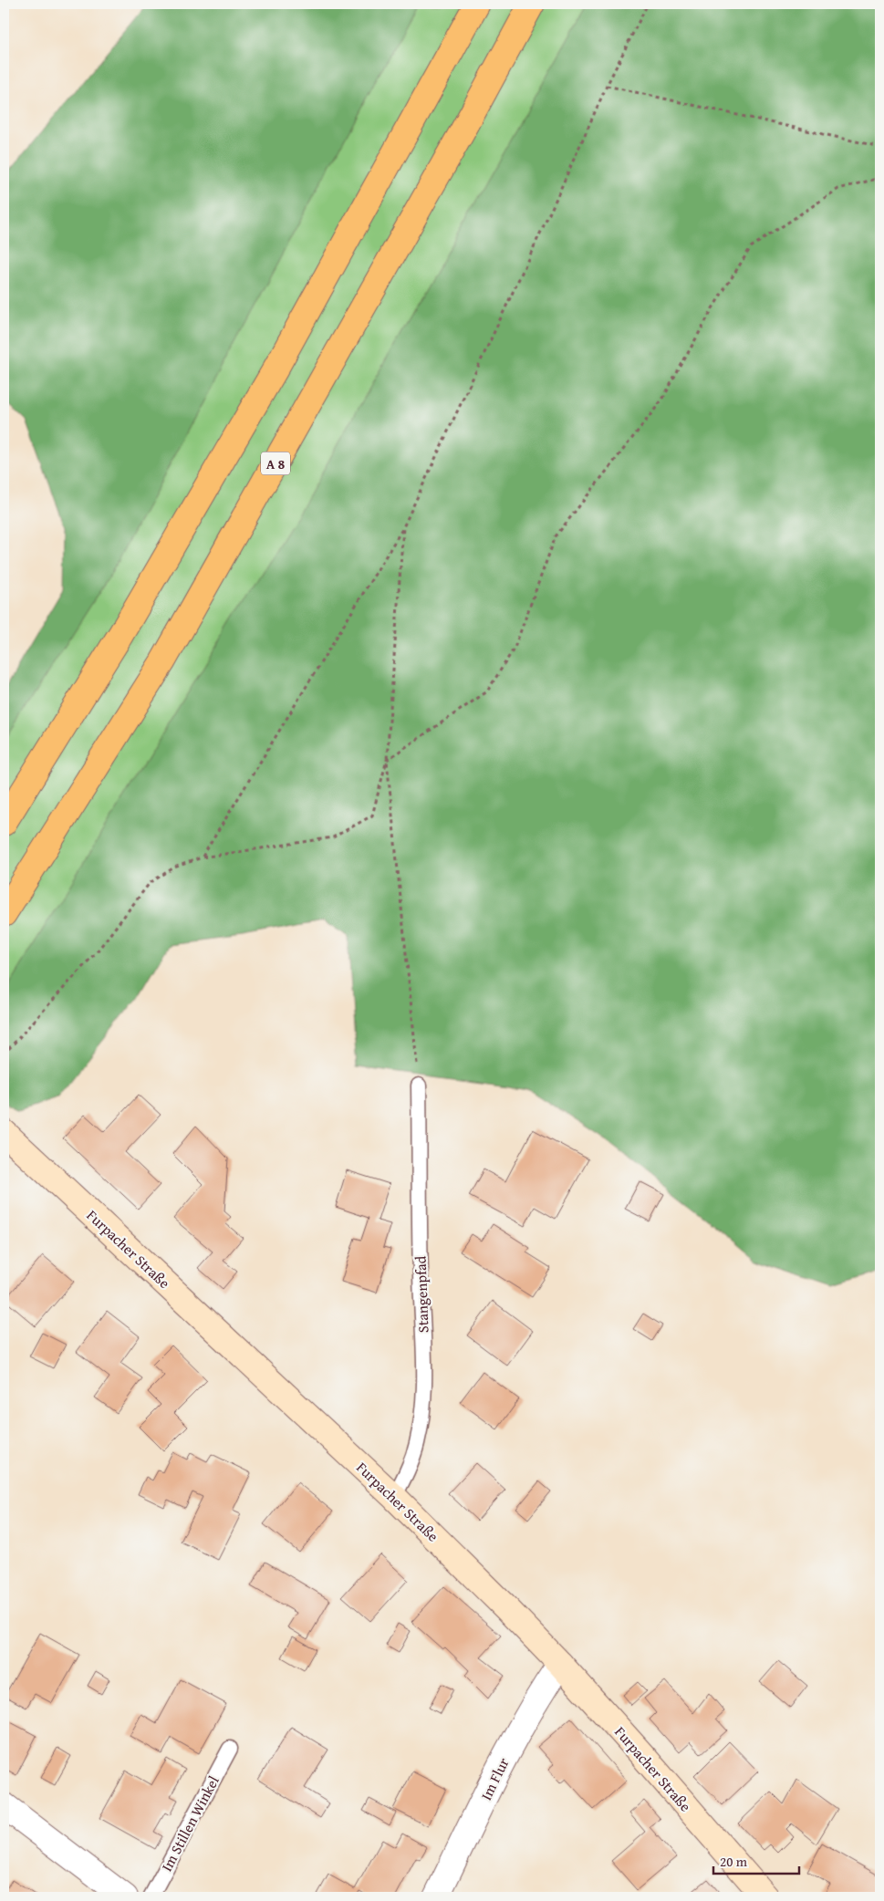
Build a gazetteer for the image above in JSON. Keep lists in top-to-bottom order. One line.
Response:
{"streets":{"highway":["A 8"],"street":["Furpacher Straße","Im Flur"],"lane":["Stangenpfad","Im Stillen Winkel"]},"crossings":[["Furpacher Straße","Stangenpfad"],["Furpacher Straße","Im Flur"]],"scale_bar":"20 m"}
